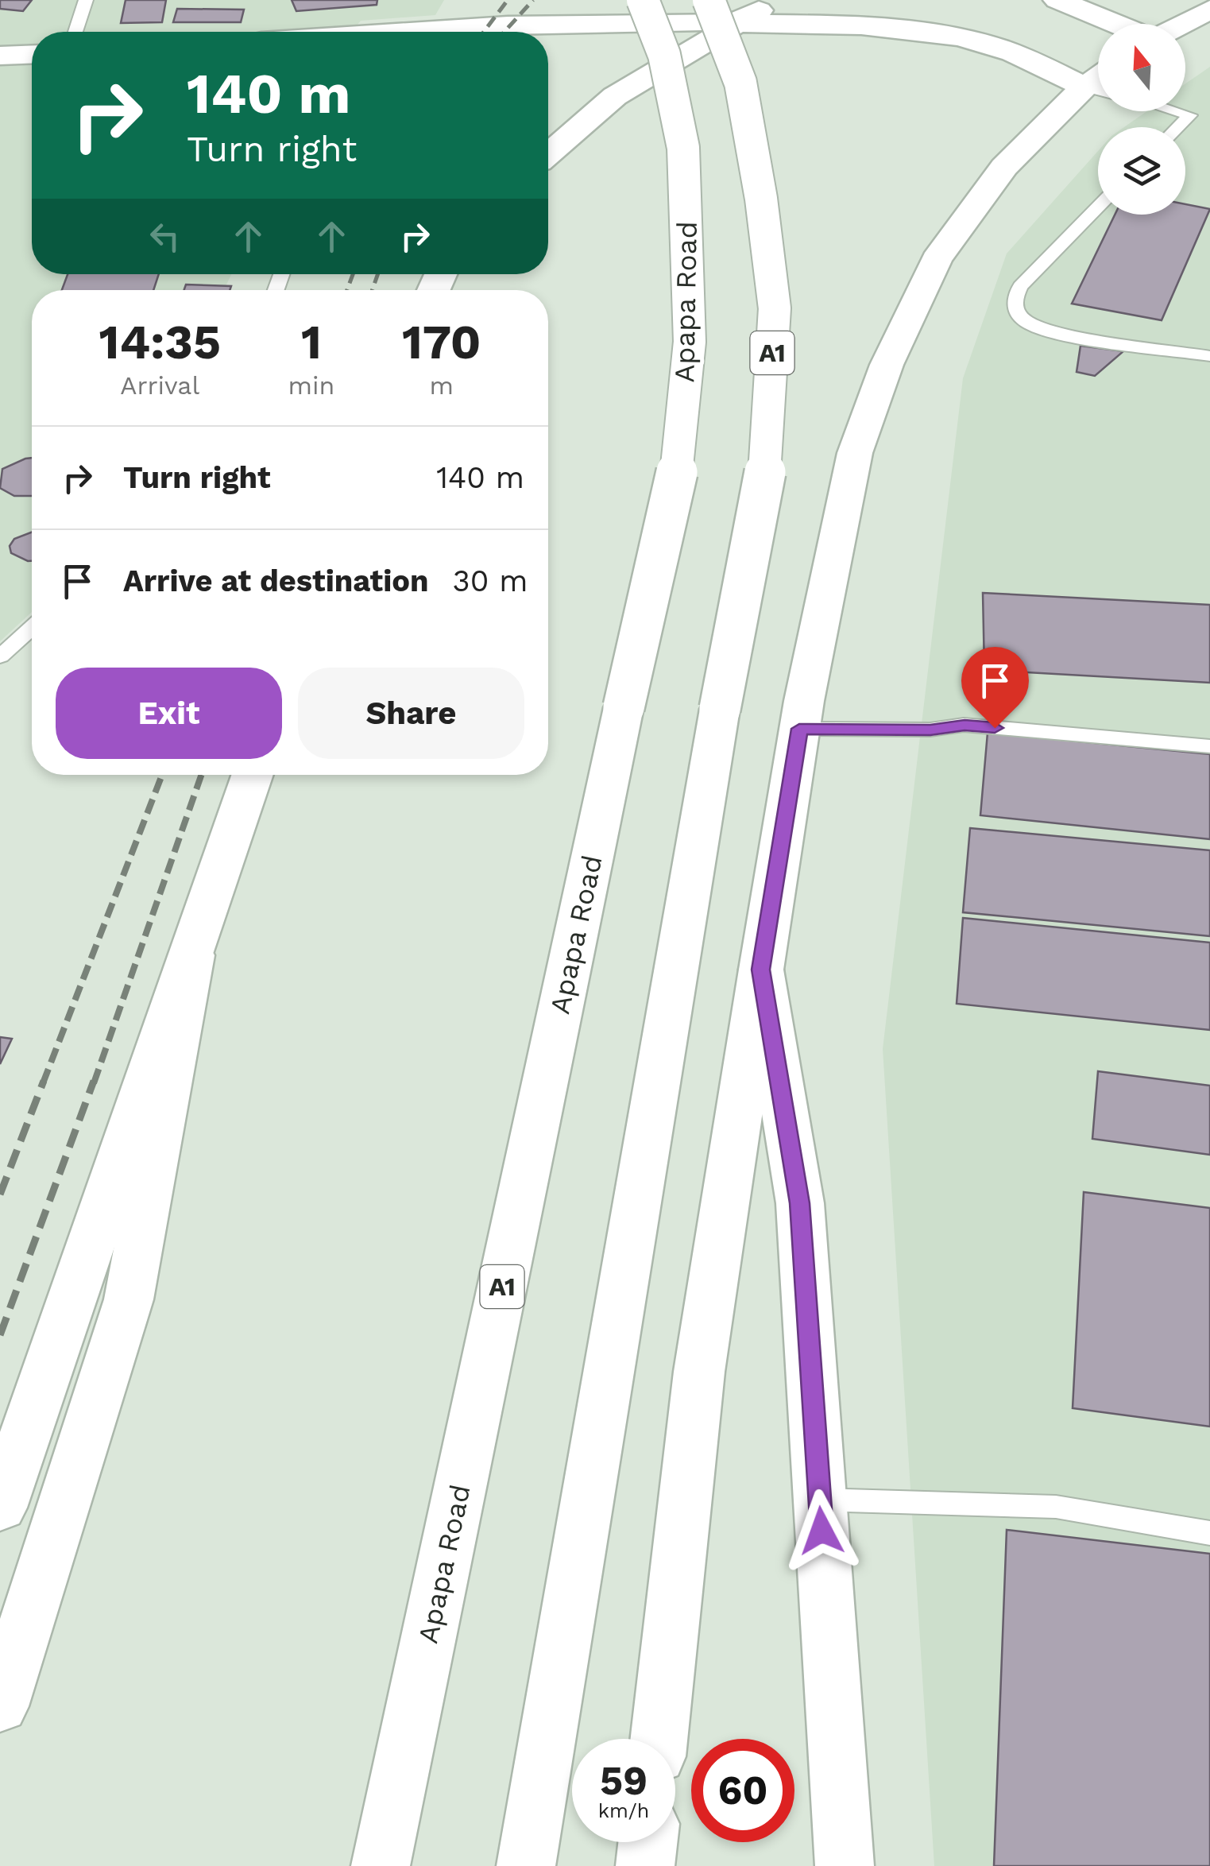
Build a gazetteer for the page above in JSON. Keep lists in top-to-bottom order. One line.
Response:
{"streets":{"main road":["Apapa Road","A1"]},"north":"top","page":{"turn":["140 m","Turn right"],"eta":["14:35","Arrival","1","min","170","m"],"list":[{"name":"Turn right","value":"140 m"},{"name":"Arrive at destination","value":"30 m"}],"buttons":["Exit","Share"],"speed":"59 km/h","limit":"60"}}
